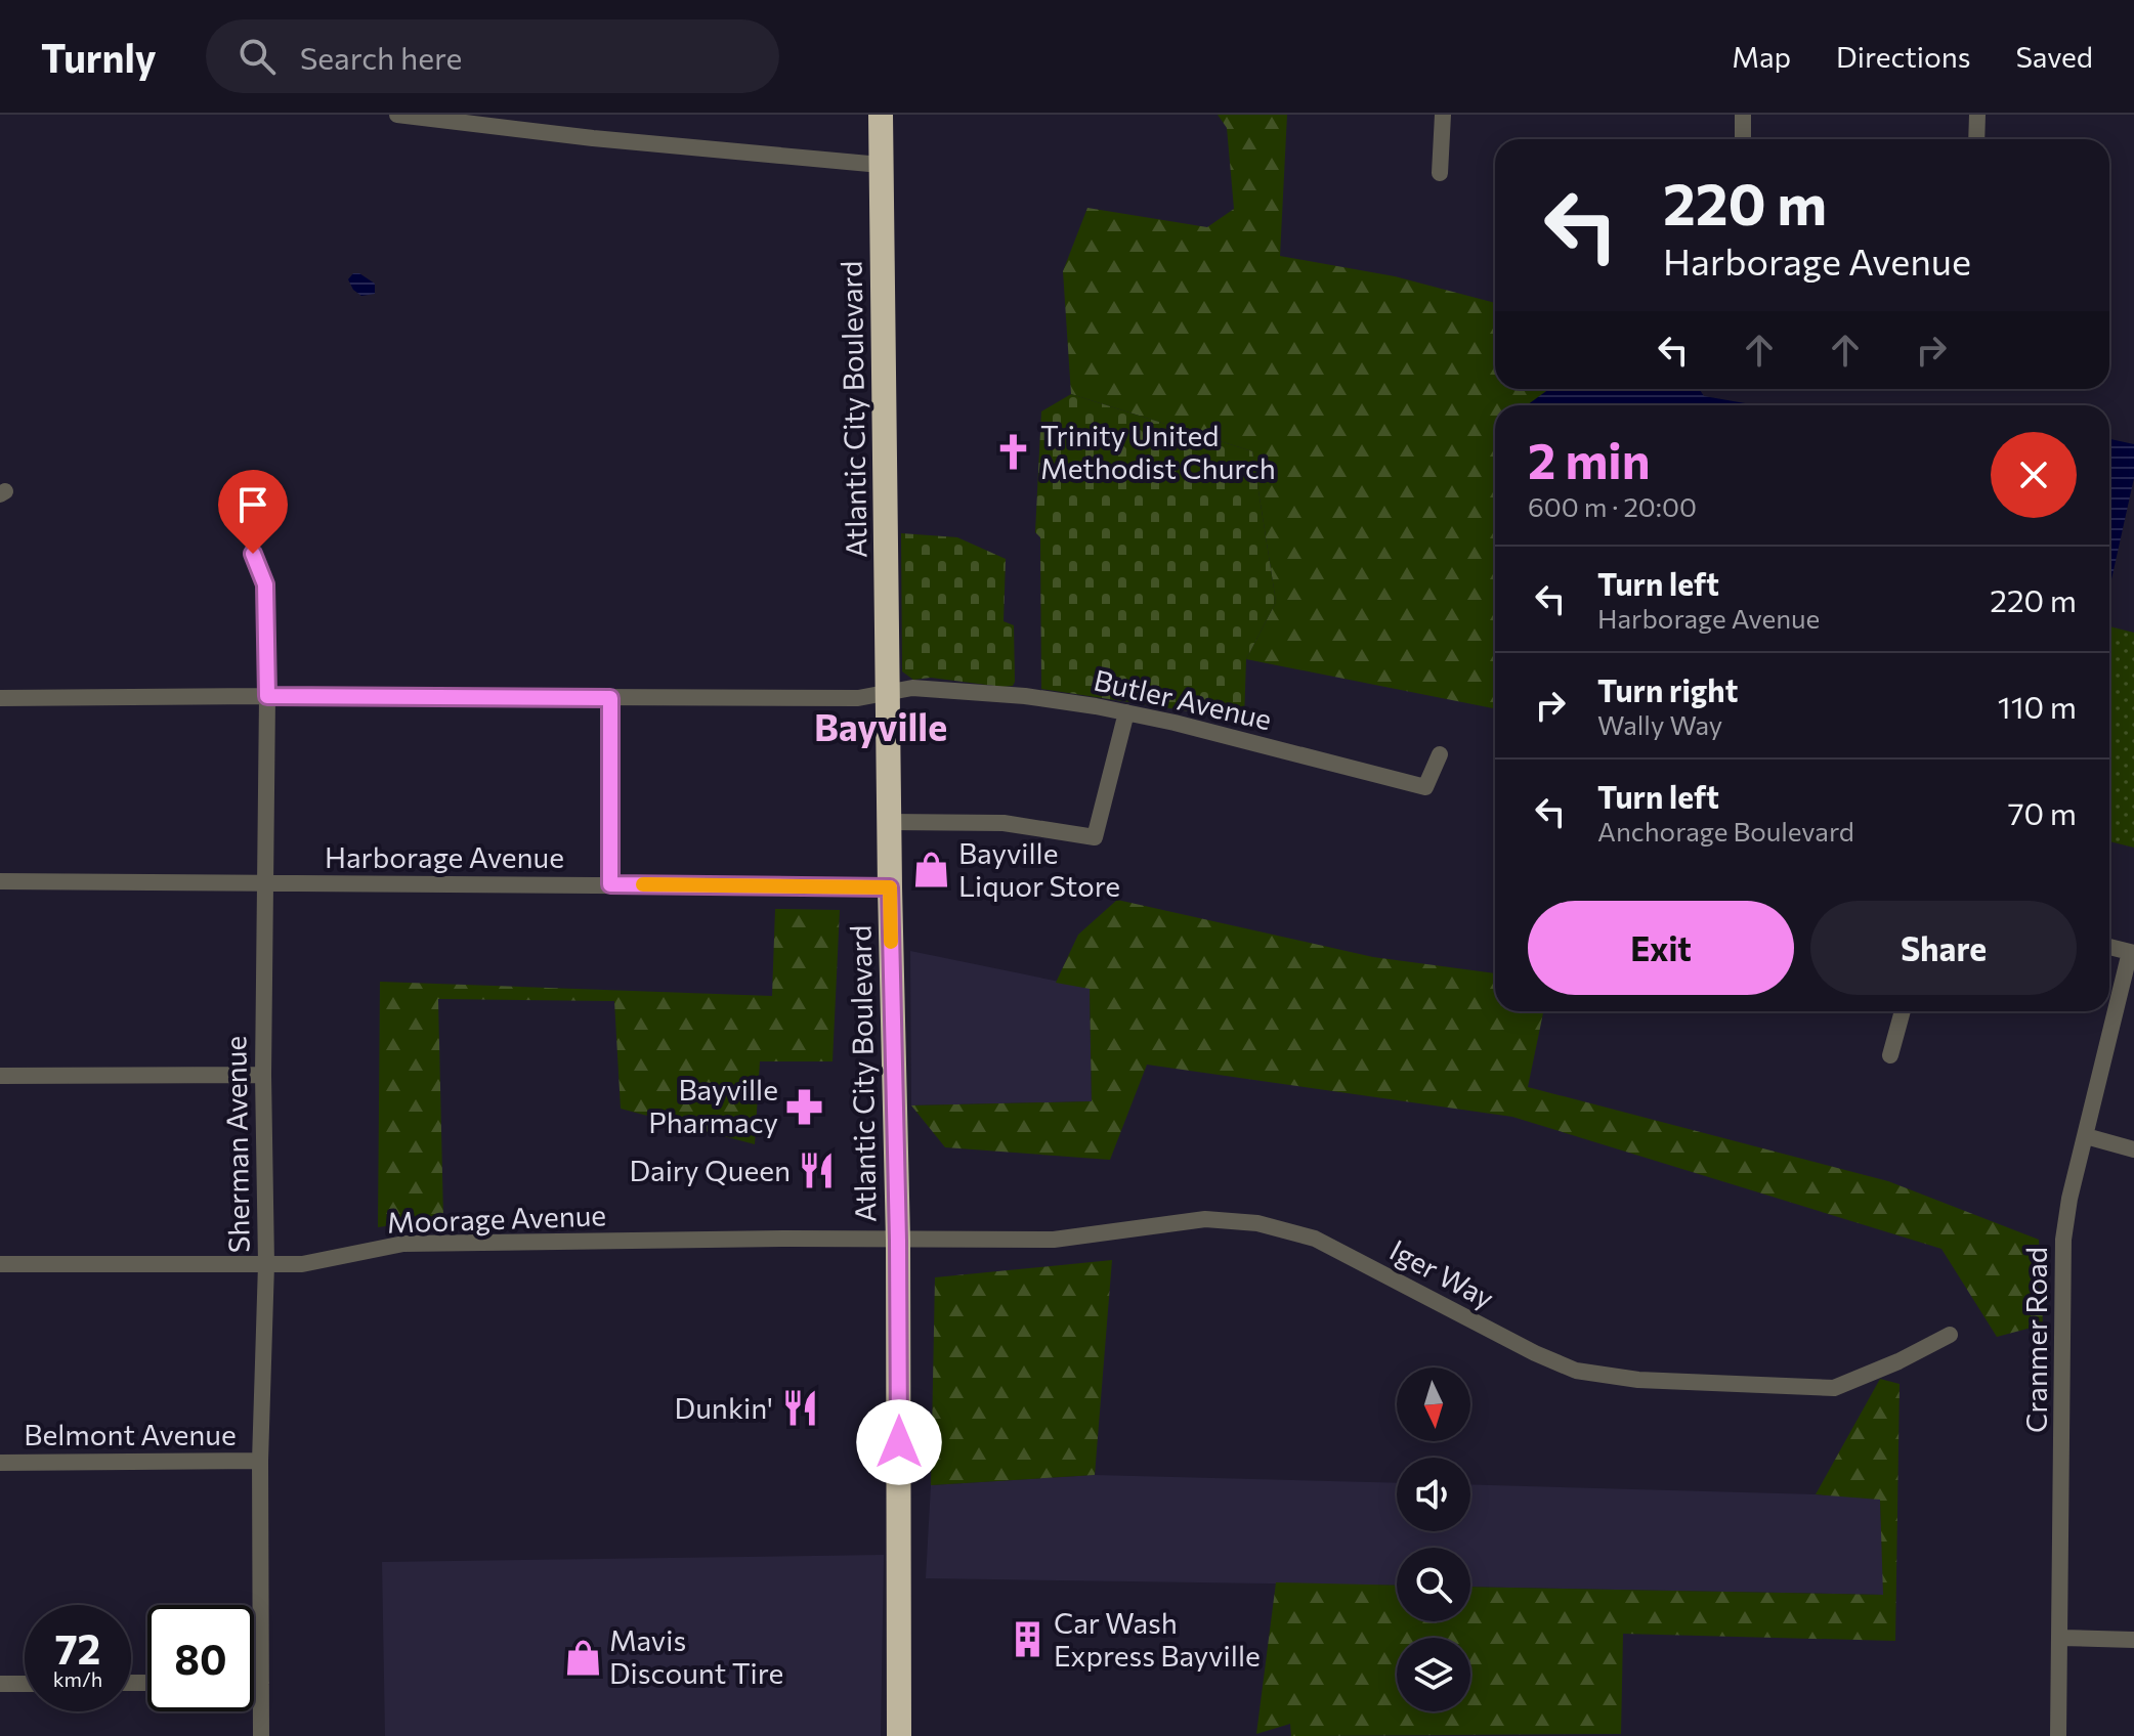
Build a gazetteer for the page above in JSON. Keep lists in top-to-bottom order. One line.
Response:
{"streets":{"highway":["Atlantic City Boulevard"],"street":["Butler Avenue","Harborage Avenue","Sherman Avenue","Moorage Avenue","Iger Way","Cranmer Road","Belmont Avenue"]},"crossings":[["Atlantic City Boulevard","Butler Avenue"],["Atlantic City Boulevard","Harborage Avenue"],["Atlantic City Boulevard","Moorage Avenue"],["Atlantic City Boulevard","Iger Way"],["Butler Avenue","Sherman Avenue"],["Harborage Avenue","Sherman Avenue"],["Sherman Avenue","Moorage Avenue"],["Sherman Avenue","Belmont Avenue"],["Moorage Avenue","Iger Way"]],"districts":["Bayville"],"places":{"church":["Trinity United Methodist Church"],"shop":["Bayville Liquor Store","Mavis Discount Tire"],"pharmacy":["Bayville Pharmacy"],"restaurant":["Dairy Queen","Dunkin'"],"building":["Car Wash Express Bayville"]},"north":"bottom","page":{"header":"Turnly","search":"Search here","nav":["Map","Directions","Saved"],"turn":["220 m","Harborage Avenue"],"heading":["2 min","600 m · 20:00"],"list":[{"name":"Turn left","note":"Harborage Avenue","value":"220 m"},{"name":"Turn right","note":"Wally Way","value":"110 m"},{"name":"Turn left","note":"Anchorage Boulevard","value":"70 m"}],"buttons":["Exit","Share"],"speed":"72 km/h","limit":"80"}}
